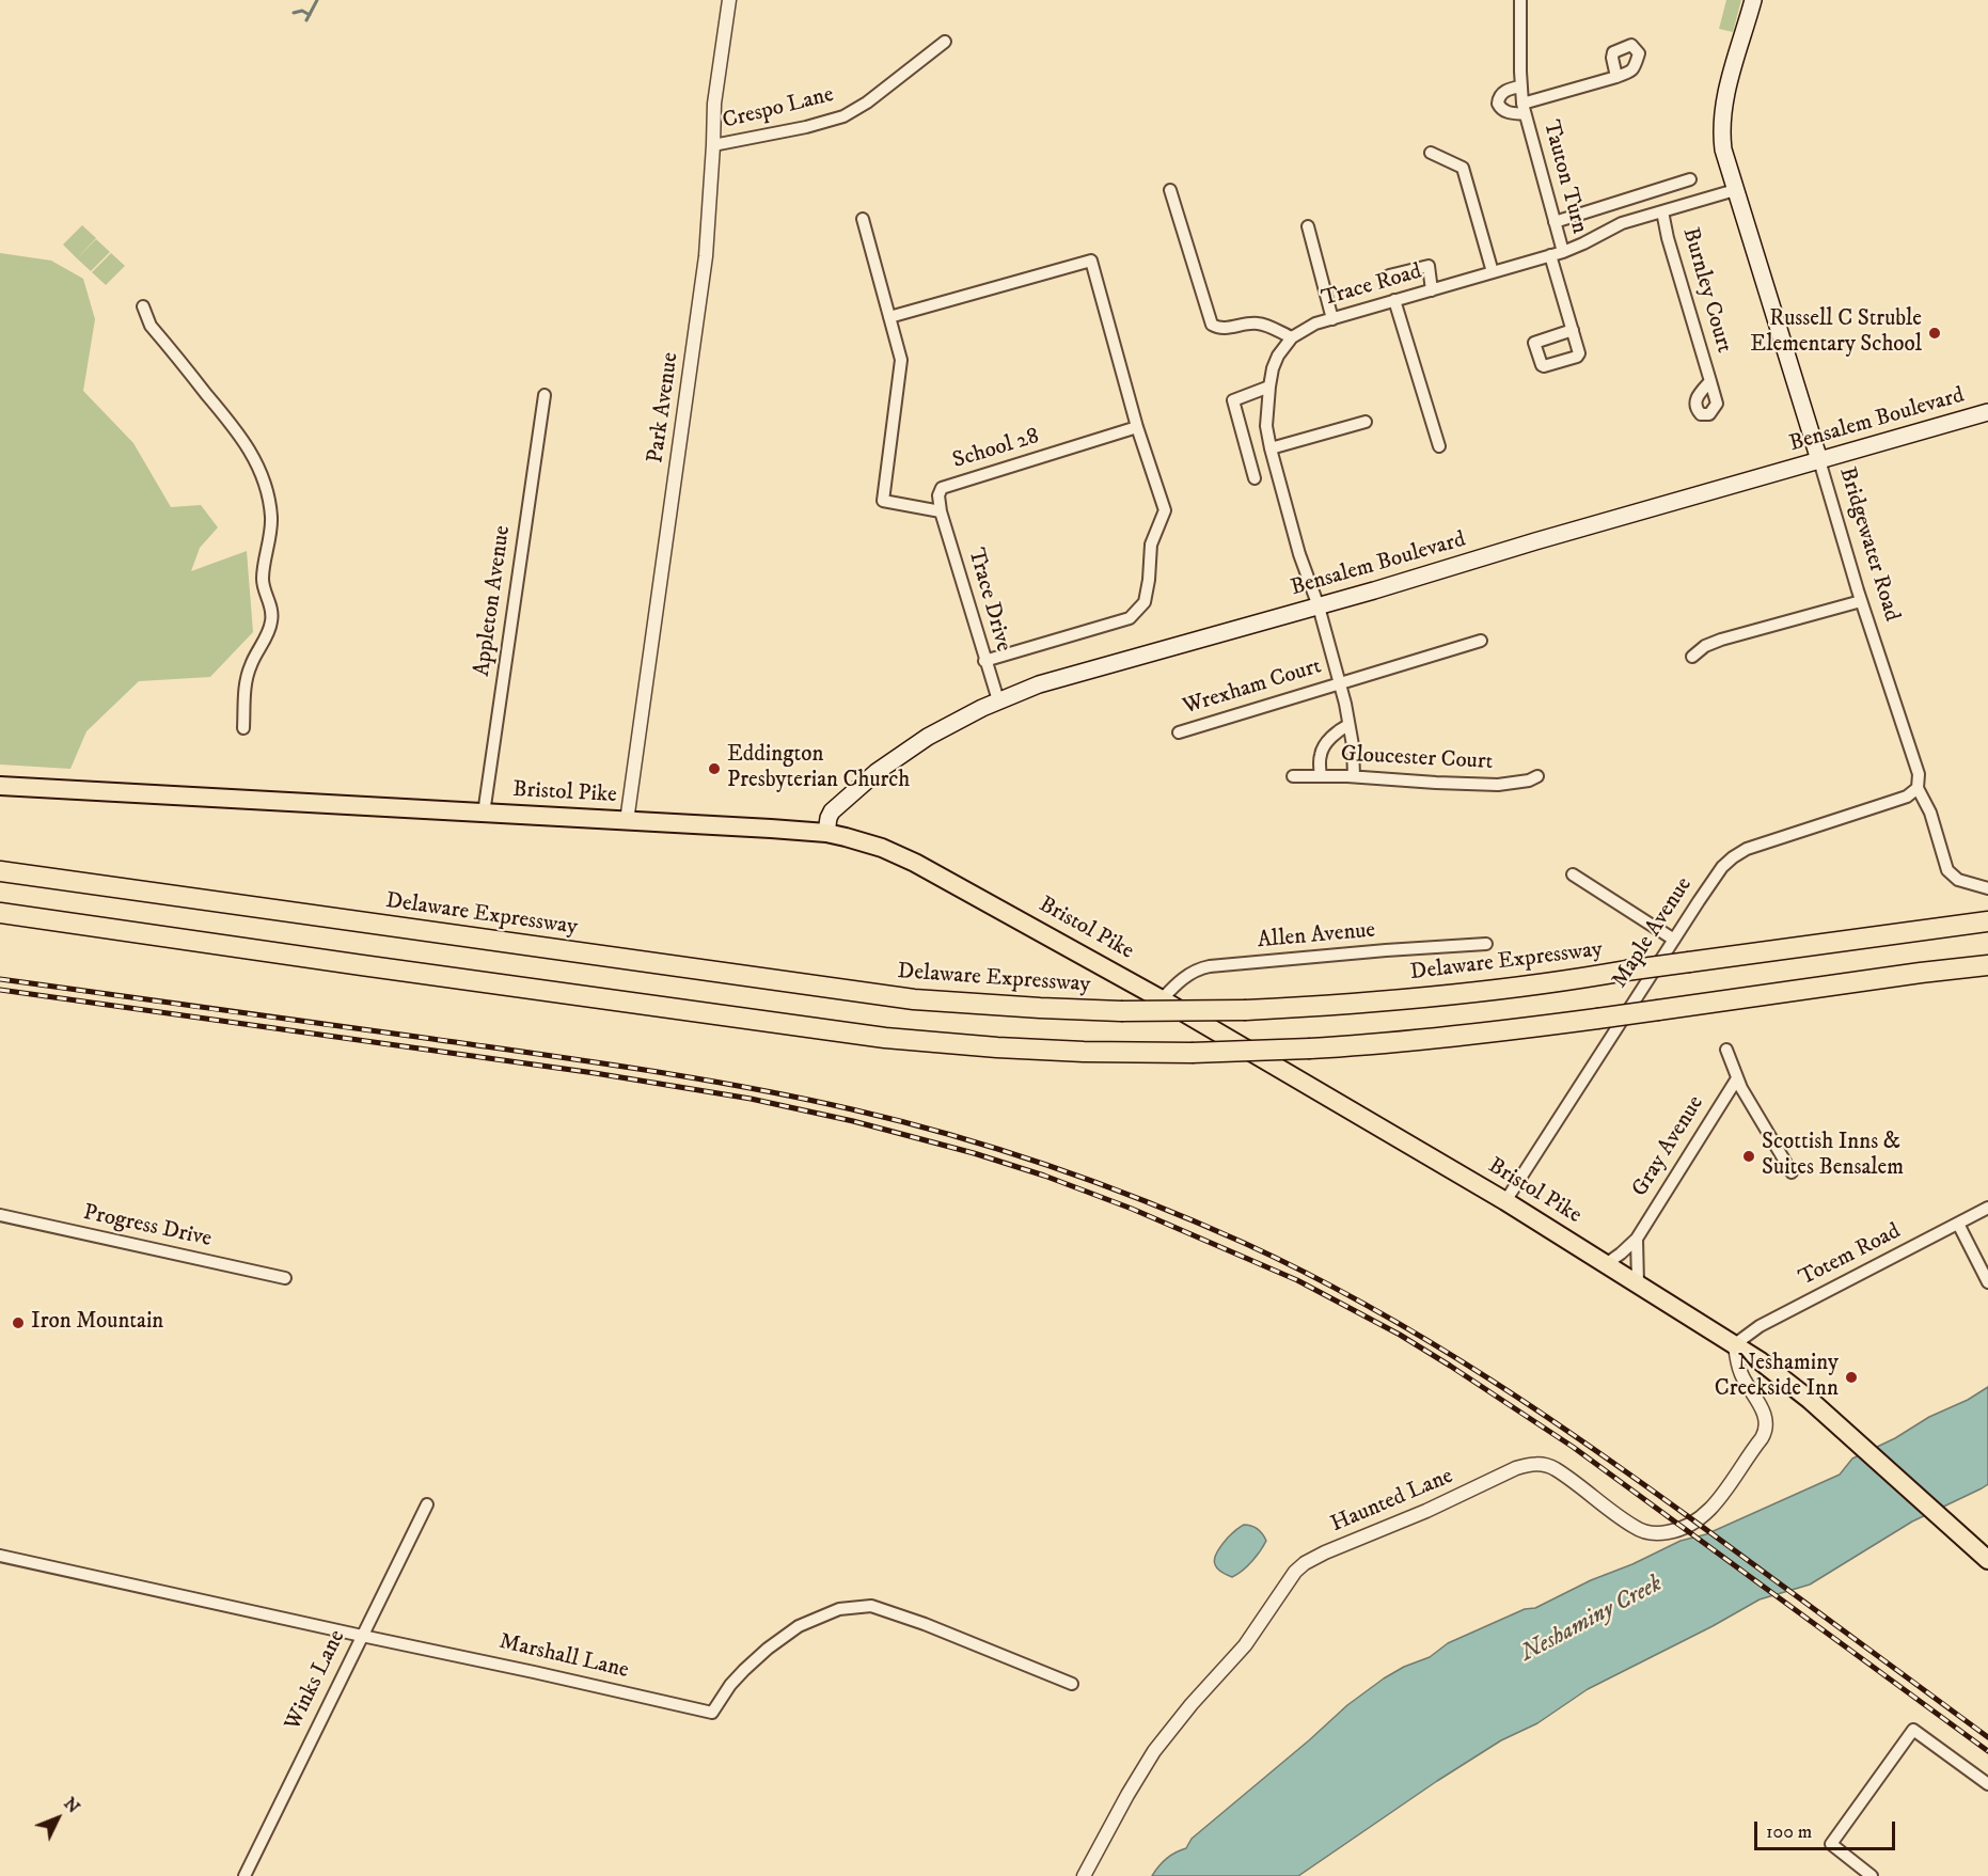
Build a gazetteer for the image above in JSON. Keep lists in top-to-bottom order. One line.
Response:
{"streets":{"highway":["Delaware Expressway"],"main road":["Bensalem Boulevard","Bridgewater Road","Bristol Pike"],"street":["Crespo Lane","Tauton Turn","Trace Road","Burnley Court","Park Avenue","School 28","Trace Drive","Appleton Avenue","Wrexham Court","Gloucester Court","Maple Avenue","Allen Avenue","Gray Avenue","Progress Drive","Totem Road","Haunted Lane","Marshall Lane","Winks Lane"]},"crossings":[["Crespo Lane","Park Avenue"],["Tauton Turn","Trace Road"],["Trace Road","Burnley Court"],["Trace Road","Bensalem Boulevard"],["Trace Road","Bridgewater Road"],["Trace Road","Wrexham Court"],["Trace Road","Gloucester Court"],["Park Avenue","Bristol Pike"],["Bensalem Boulevard","Bridgewater Road"],["Bensalem Boulevard","Trace Drive"],["Bensalem Boulevard","Bristol Pike"],["School 28","Trace Drive"],["Bridgewater Road","Maple Avenue"],["Appleton Avenue","Bristol Pike"],["Bristol Pike","Maple Avenue"],["Bristol Pike","Allen Avenue"],["Bristol Pike","Gray Avenue"],["Bristol Pike","Totem Road"],["Bristol Pike","Haunted Lane"],["Totem Road","Haunted Lane"],["Marshall Lane","Winks Lane"]],"water":["Neshaminy Creek"],"places":["Russell C Struble Elementary School","Eddington Presbyterian Church","Scottish Inns & Suites Bensalem","Iron Mountain","Neshaminy Creekside Inn"],"scale_bar":"100 m","north":"top right"}
